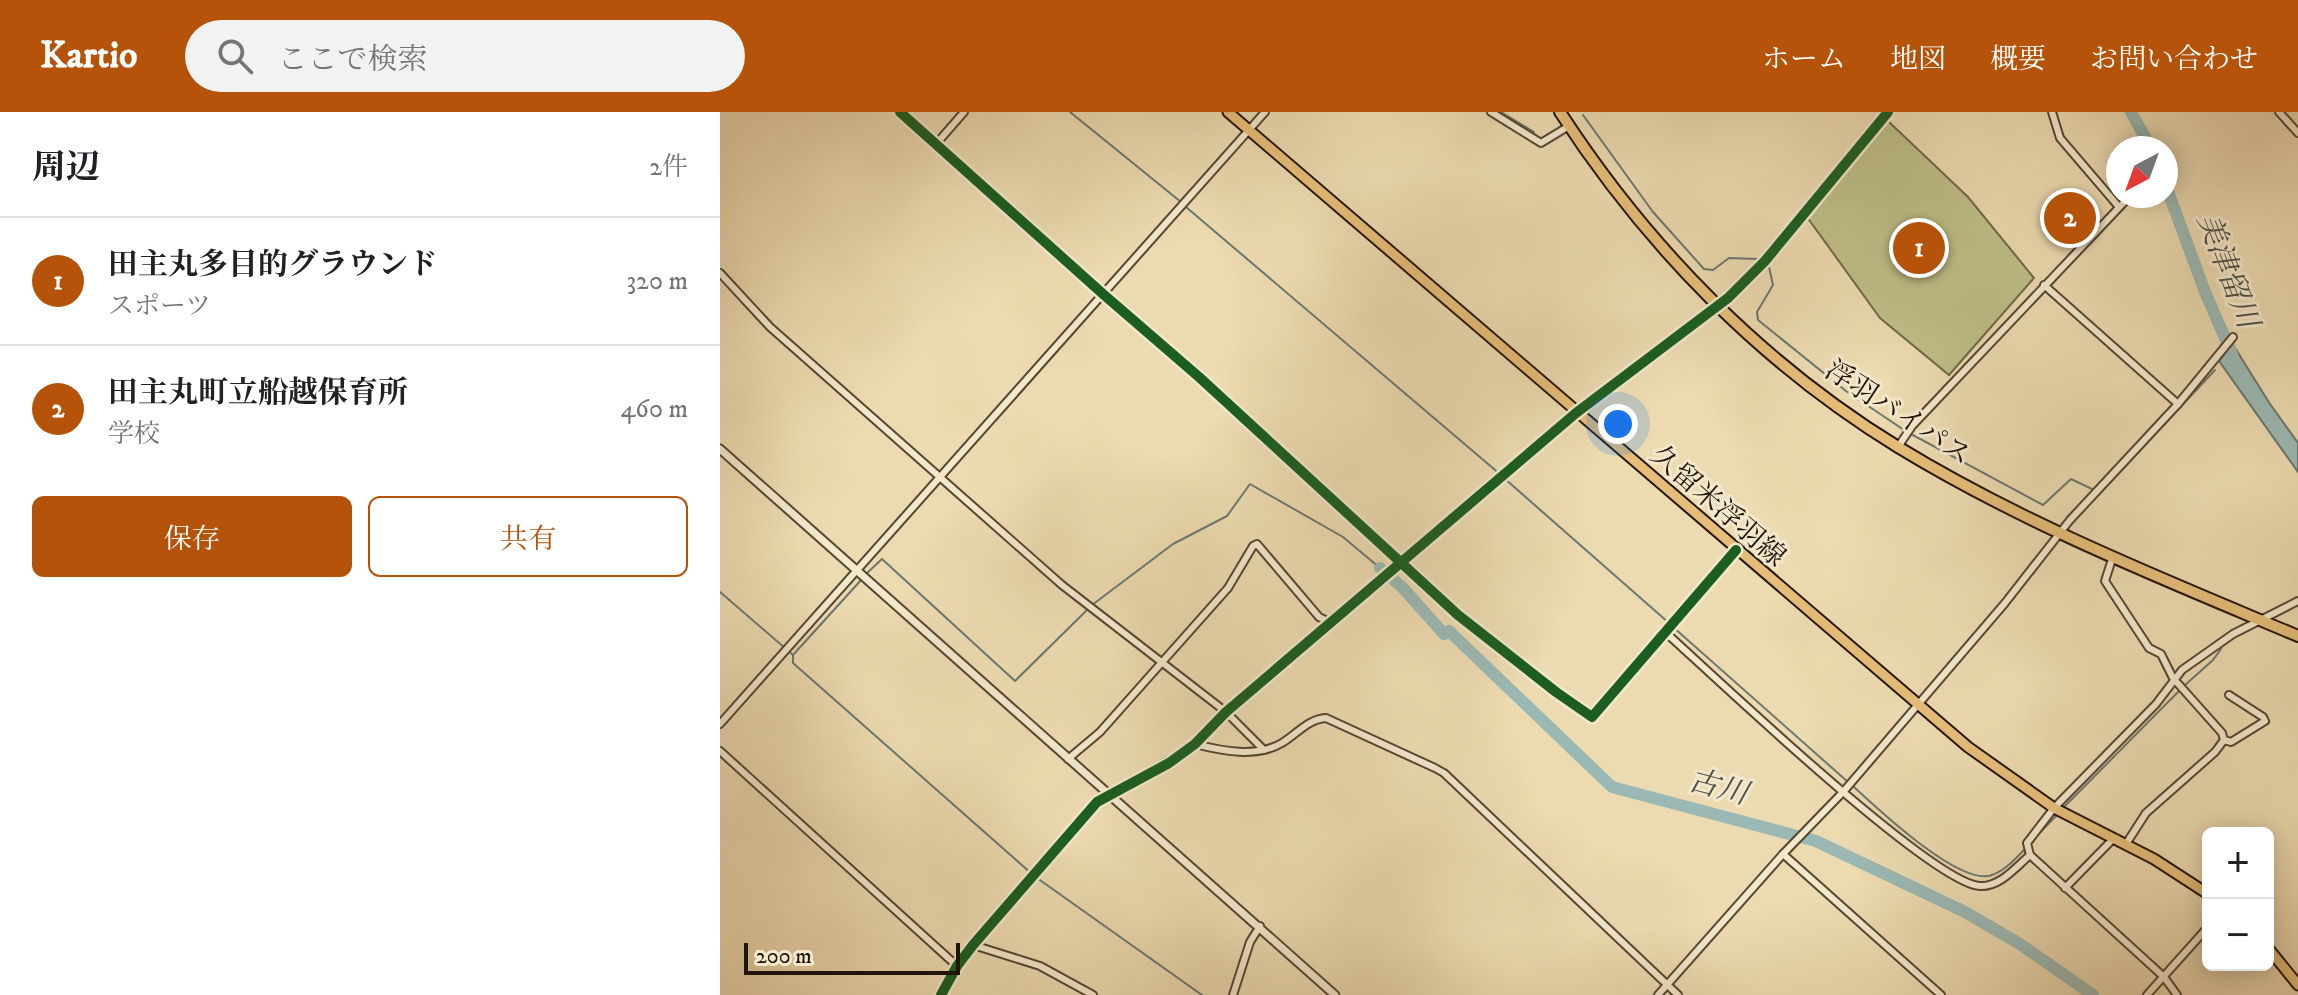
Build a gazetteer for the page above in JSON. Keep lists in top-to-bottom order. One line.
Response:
{"streets":{"highway":["浮羽バイパス"],"main road":["久留米浮羽線"]},"water":["美津留川","古川"],"scale_bar":"200 m","north":"bottom left","page":{"header":"Kartio","search":"ここで検索","nav":["ホーム","地図","概要","お問い合わせ"],"heading":["周辺","2件"],"pins":["2","1"],"list":[{"mark":"1","name":"田主丸多目的グラウンド","note":"スポーツ","value":"320 m"},{"mark":"2","name":"田主丸町立船越保育所","note":"学校","value":"460 m"}],"buttons":["保存","共有"],"map_buttons":["+","−"],"scale":"200 m"}}
